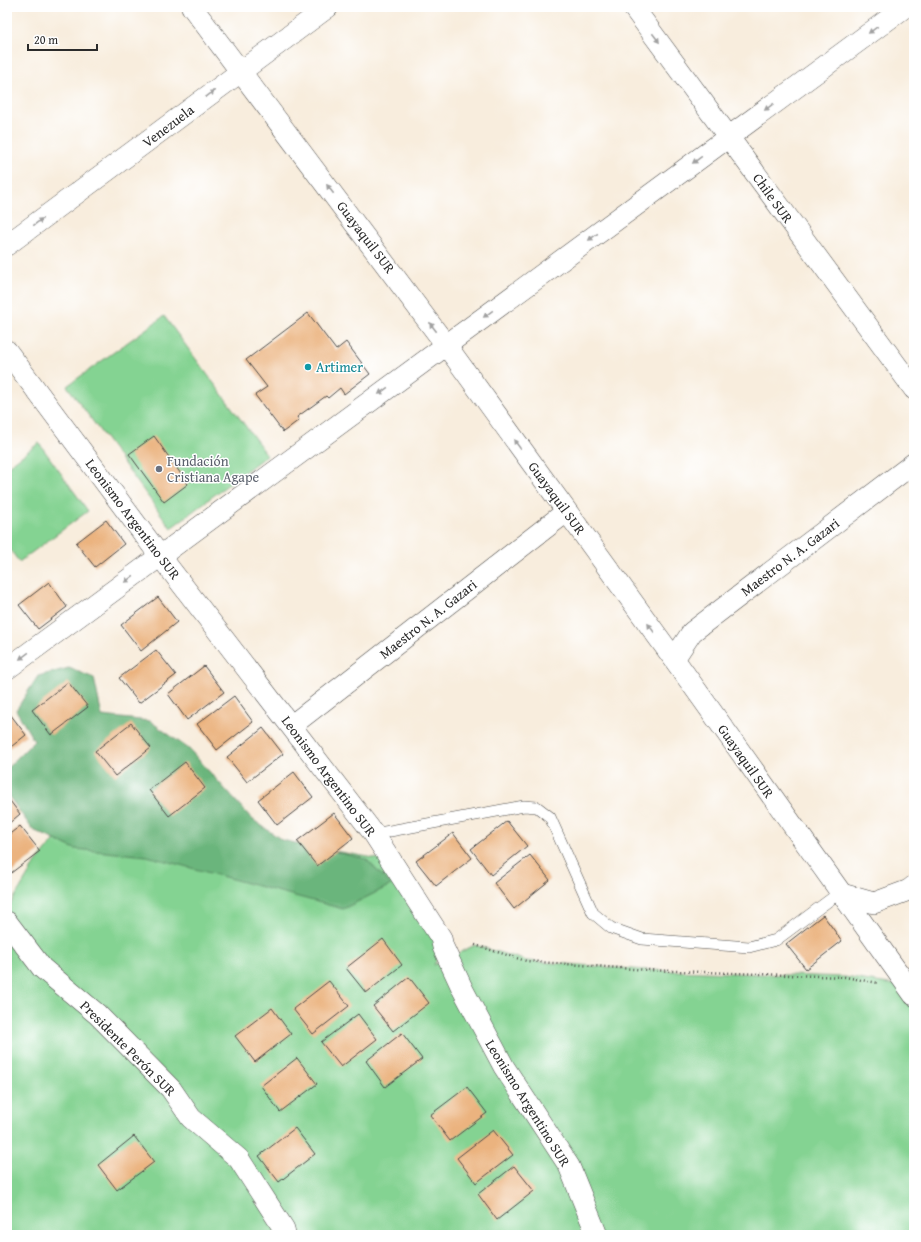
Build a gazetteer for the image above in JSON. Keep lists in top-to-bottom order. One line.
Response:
{"streets":{"street":["Venezuela","Chile SUR","Guayaquil SUR","Leonismo Argentino SUR","Maestro N. A. Gazari","Presidente Perón SUR"]},"crossings":[["Venezuela","Guayaquil SUR"],["Guayaquil SUR","Maestro N. A. Gazari"],["Leonismo Argentino SUR","Maestro N. A. Gazari"]],"one_way":["Venezuela","Guayaquil SUR"],"places":["Artimer","Fundación Cristiana Agape"],"scale_bar":"20 m"}
